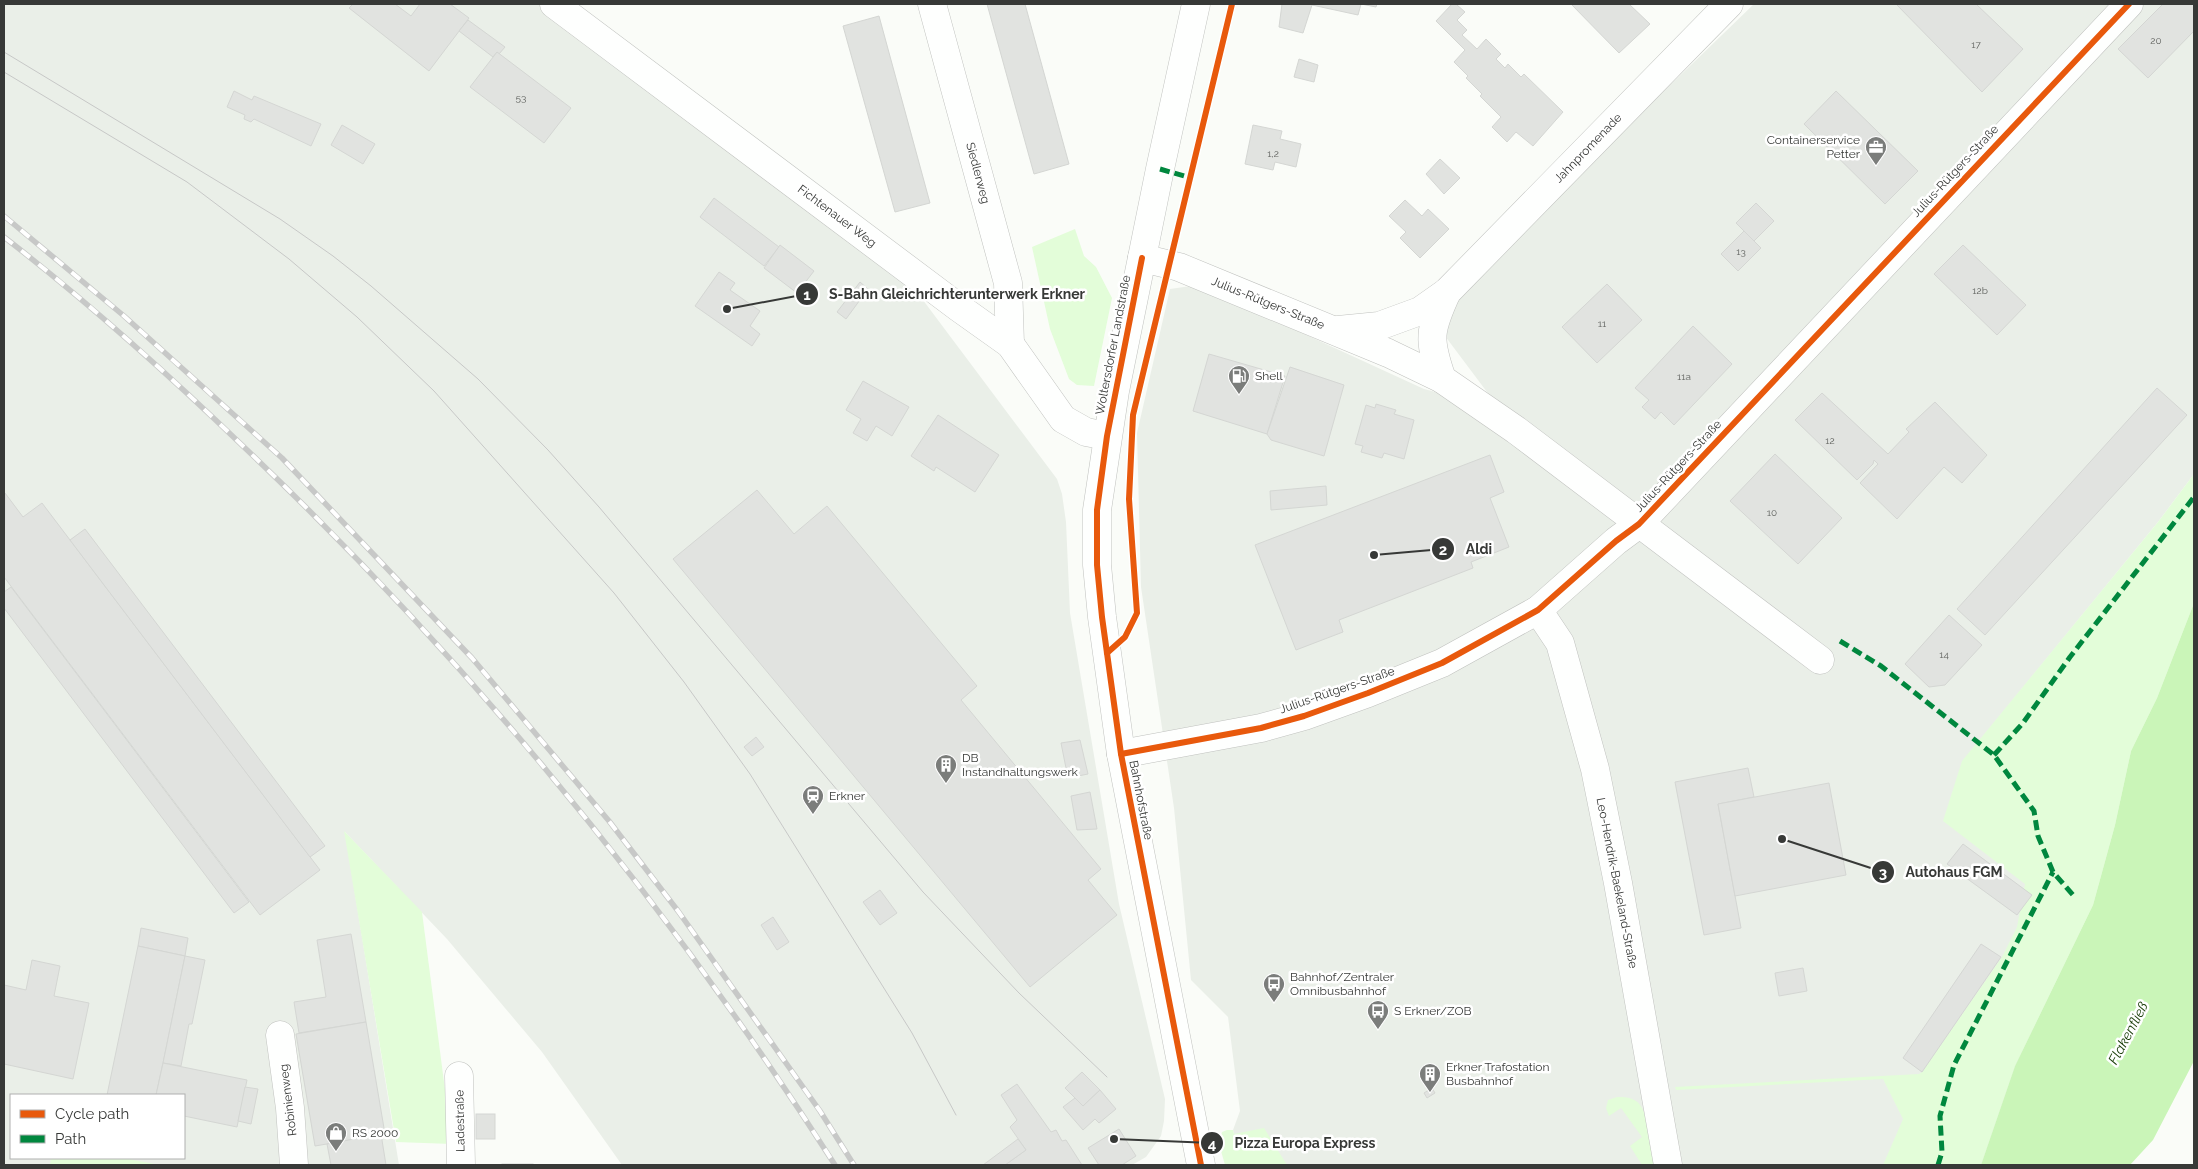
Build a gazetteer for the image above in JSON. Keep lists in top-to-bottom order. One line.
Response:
{"streets":{"street":["Jahnpromenade","Julius-Rütgers-Straße","Siedlerweg","Fichtenauer Weg","Woltersdorfer Landstraße","Bahnhofstraße","Leo-Hendrik-Baekeland-Straße","Robinienweg","Ladestraße"]},"crossings":[["Jahnpromenade","Julius-Rütgers-Straße"],["Julius-Rütgers-Straße","Woltersdorfer Landstraße"],["Julius-Rütgers-Straße","Bahnhofstraße"],["Julius-Rütgers-Straße","Leo-Hendrik-Baekeland-Straße"],["Siedlerweg","Fichtenauer Weg"],["Fichtenauer Weg","Woltersdorfer Landstraße"],["Fichtenauer Weg","Bahnhofstraße"],["Woltersdorfer Landstraße","Bahnhofstraße"]],"water":["Flakenfließ"],"places":{"office":["Containerservice Petter"],"other":["S-Bahn Gleichrichterunterwerk Erkner","Aldi","Autohaus FGM","Pizza Europa Express"],"fuel station":["Shell"],"building":["DB Instandhaltungswerk","Erkner Trafostation Busbahnhof"],"station":["Erkner"],"bus stop":["Bahnhof/Zentraler Omnibusbahnhof","S Erkner/ZOB"],"shop":["RS 2000"]},"house_numbers":["20","17","53","1,2","13","12b","11","11a","12","10","14"],"legend":["Cycle path","Path"]}
